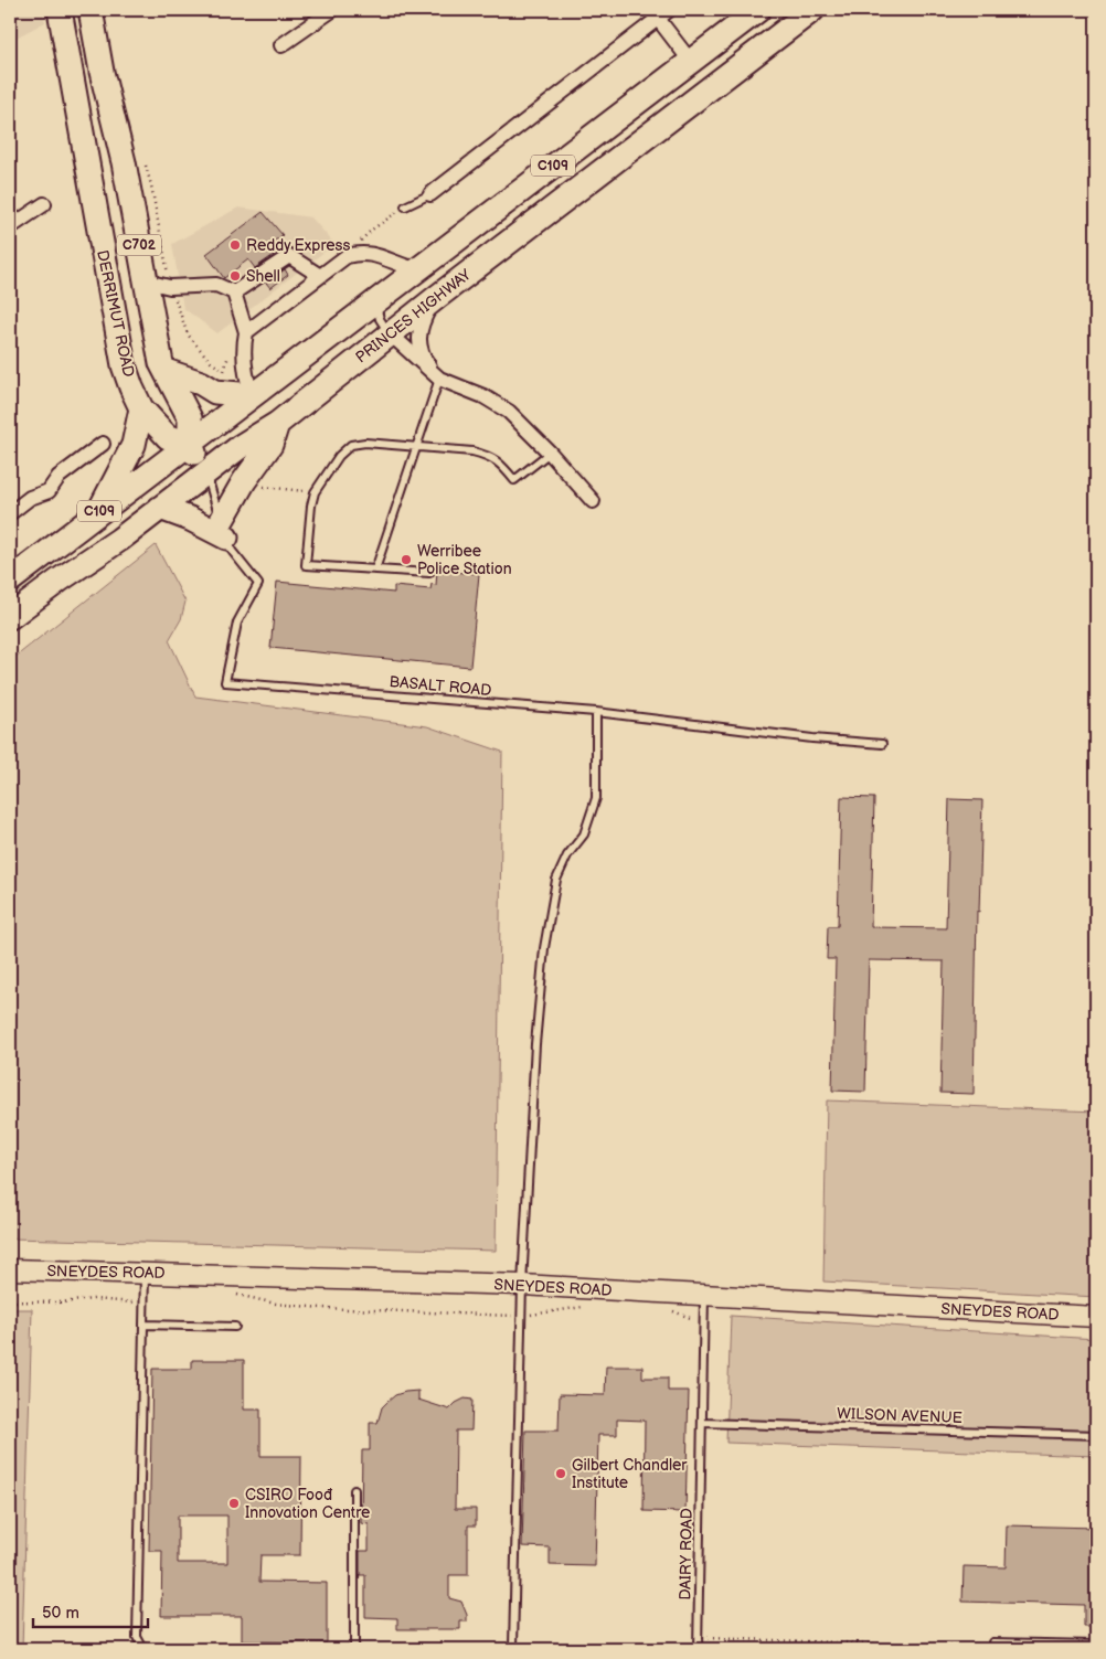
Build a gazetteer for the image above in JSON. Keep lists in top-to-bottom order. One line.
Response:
{"streets":{"highway":["C109","C702","DERRIMUT ROAD","PRINCES HIGHWAY"],"main road":["SNEYDES ROAD"],"lane":["BASALT ROAD","WILSON AVENUE","DAIRY ROAD"]},"crossings":[["C109","C702"],["C109","DERRIMUT ROAD"],["C702","DERRIMUT ROAD"],["C702","PRINCES HIGHWAY"],["C702","BASALT ROAD"],["PRINCES HIGHWAY","BASALT ROAD"],["SNEYDES ROAD","DAIRY ROAD"],["WILSON AVENUE","DAIRY ROAD"]],"places":["Reddy Express","Shell","Werribee Police Station","Gilbert Chandler Institute","CSIRO Foođ Innovation Centre"],"scale_bar":"50 m"}
